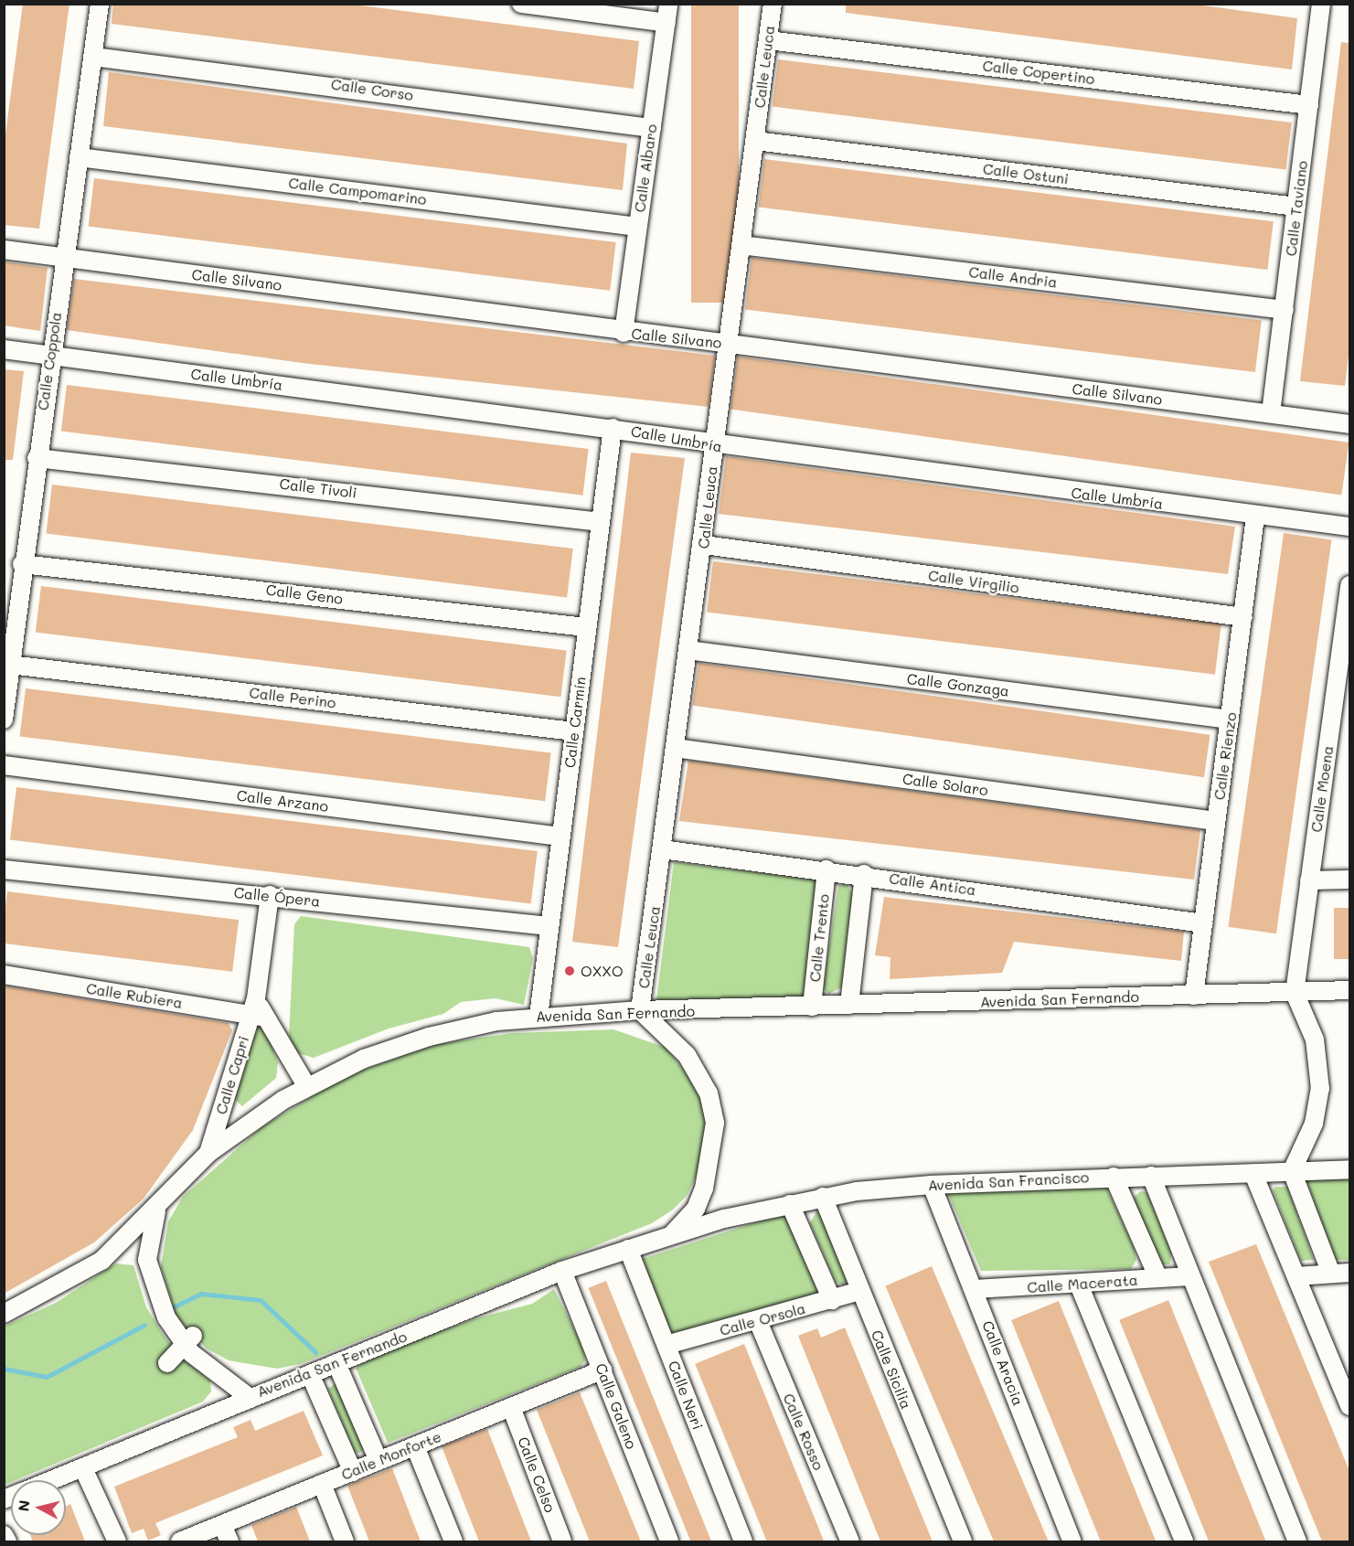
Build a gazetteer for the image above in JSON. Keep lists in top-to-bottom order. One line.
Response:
{"streets":{"street":["Calle Leuca","Calle Copertino","Calle Corso","Calle Albaro","Calle Ostuni","Calle Campomarino","Calle Taviano","Calle Andria","Calle Silvano","Calle Coppola","Calle Umbría","Calle Tivoli","Calle Virgilio","Calle Geno","Calle Gonzaga","Calle Perino","Calle Carmín","Calle Rienzo","Calle Solaro","Calle Moena","Calle Arzano","Calle Antica","Calle Ópera","Calle Trento","Calle Rubiera","Avenida San Fernando","Calle Capri","Avenida San Francisco","Calle Macerata","Calle Orsola","Calle Aracia","Calle Sicilia","Calle Neri","Calle Galeno","Calle Rosso","Calle Monforte","Calle Celso"]},"crossings":[["Calle Leuca","Calle Copertino"],["Calle Leuca","Calle Ostuni"],["Calle Leuca","Calle Andria"],["Calle Leuca","Calle Silvano"],["Calle Leuca","Calle Umbría"],["Calle Leuca","Calle Virgilio"],["Calle Leuca","Calle Gonzaga"],["Calle Leuca","Calle Solaro"],["Calle Leuca","Calle Antica"],["Calle Leuca","Avenida San Fernando"],["Calle Copertino","Calle Taviano"],["Calle Corso","Calle Albaro"],["Calle Corso","Calle Coppola"],["Calle Albaro","Calle Campomarino"],["Calle Albaro","Calle Silvano"],["Calle Ostuni","Calle Taviano"],["Calle Campomarino","Calle Coppola"],["Calle Taviano","Calle Andria"],["Calle Taviano","Calle Silvano"],["Calle Silvano","Calle Coppola"],["Calle Coppola","Calle Umbría"],["Calle Coppola","Calle Tivoli"],["Calle Coppola","Calle Geno"],["Calle Coppola","Calle Perino"],["Calle Umbría","Calle Carmín"],["Calle Umbría","Calle Rienzo"],["Calle Tivoli","Calle Carmín"],["Calle Virgilio","Calle Rienzo"],["Calle Geno","Calle Carmín"],["Calle Gonzaga","Calle Rienzo"],["Calle Perino","Calle Carmín"],["Calle Carmín","Calle Arzano"],["Calle Carmín","Calle Ópera"],["Calle Carmín","Avenida San Fernando"],["Calle Rienzo","Calle Solaro"],["Calle Rienzo","Calle Antica"],["Calle Rienzo","Avenida San Fernando"],["Calle Moena","Avenida San Fernando"],["Calle Antica","Calle Trento"],["Calle Ópera","Calle Capri"],["Calle Trento","Avenida San Fernando"],["Calle Rubiera","Calle Capri"],["Avenida San Fernando","Calle Capri"],["Avenida San Fernando","Avenida San Francisco"],["Avenida San Fernando","Calle Neri"],["Avenida San Fernando","Calle Galeno"],["Avenida San Francisco","Calle Aracia"],["Avenida San Francisco","Calle Sicilia"],["Calle Macerata","Calle Aracia"],["Calle Orsola","Calle Sicilia"],["Calle Orsola","Calle Neri"],["Calle Orsola","Calle Rosso"],["Calle Galeno","Calle Monforte"],["Calle Monforte","Calle Celso"]],"places":["OXXO"],"north":"left"}
